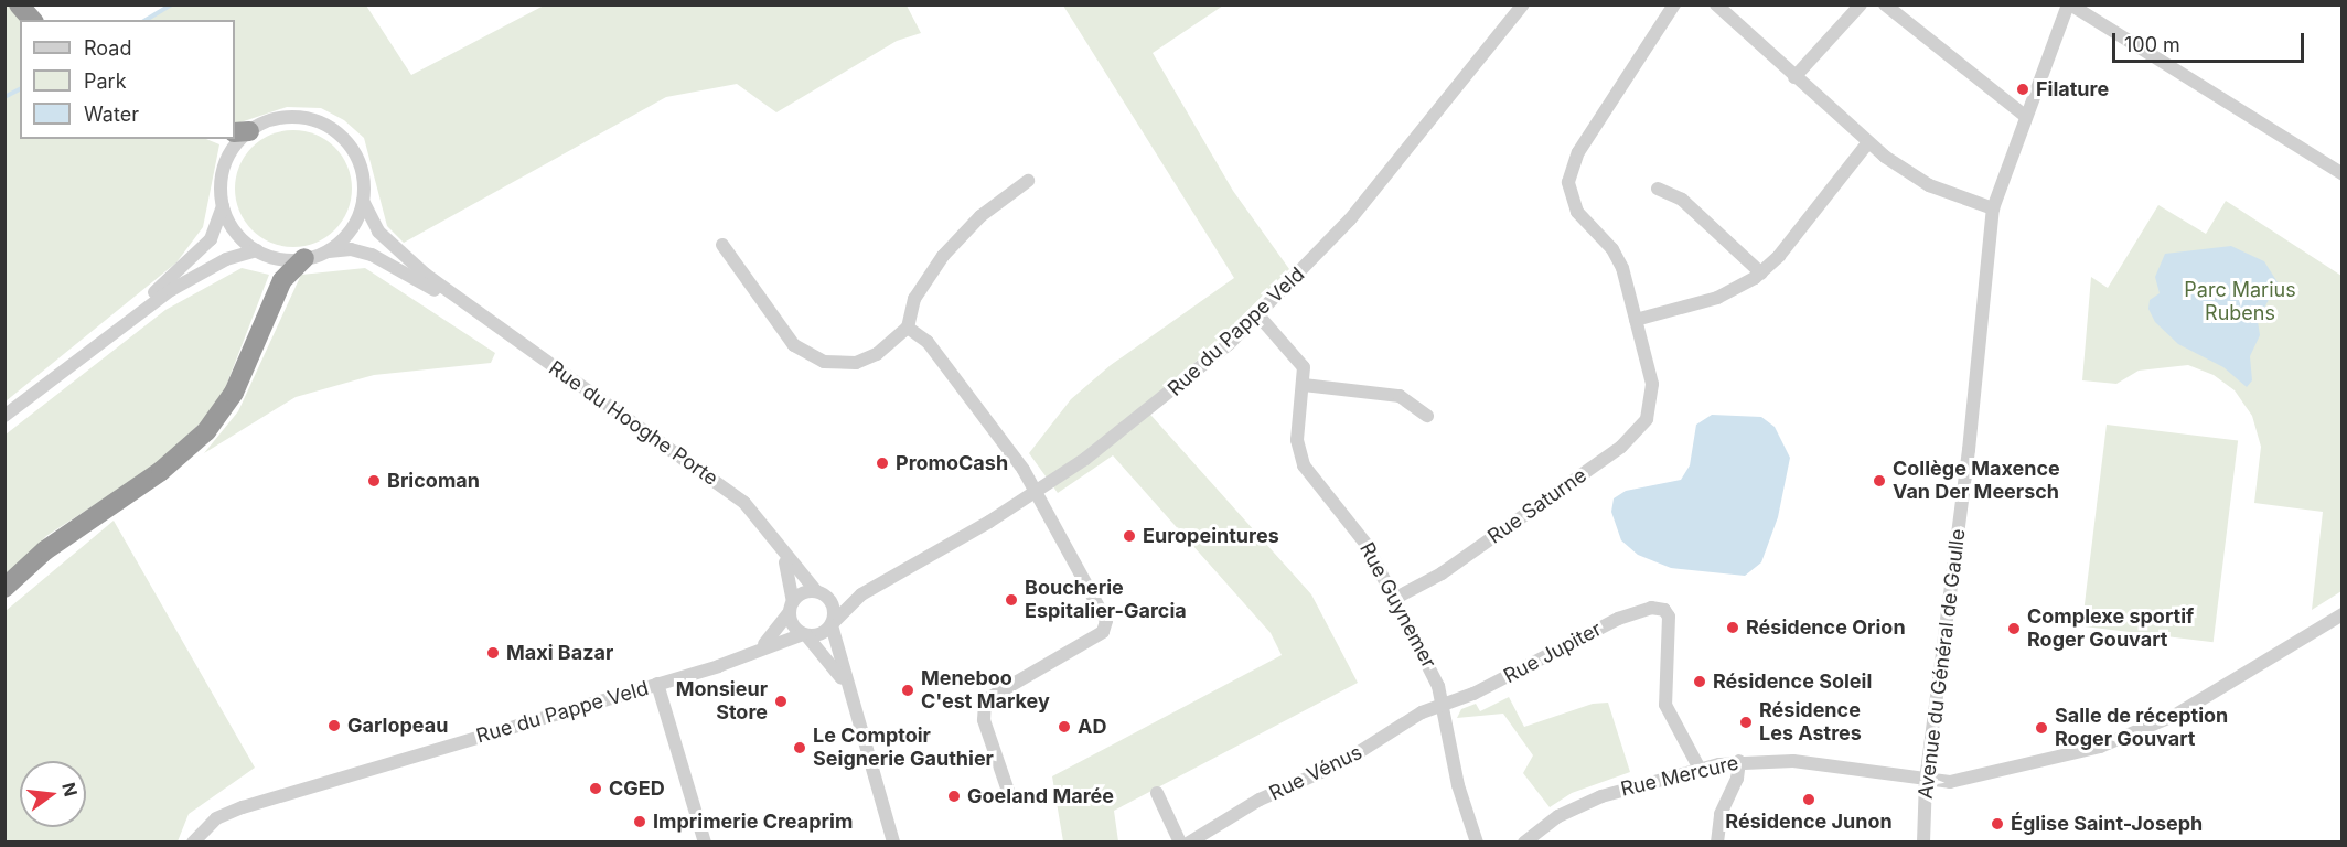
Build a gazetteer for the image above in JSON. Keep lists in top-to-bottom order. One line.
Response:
{"streets":{"street":["Rue du Pappe Veld","Rue du Hooghe Porte","Rue Saturne","Rue Guynemer","Rue Jupiter","Avenue du Général de Gaulle","Rue Vénus","Rue Mercure"]},"crossings":[["Rue du Pappe Veld","Rue du Hooghe Porte"],["Rue du Pappe Veld","Rue Guynemer"],["Rue Saturne","Rue Guynemer"],["Rue Guynemer","Rue Jupiter"],["Rue Guynemer","Rue Vénus"],["Rue Jupiter","Rue Vénus"],["Rue Jupiter","Rue Mercure"],["Avenue du Général de Gaulle","Rue Mercure"]],"parks":["Parc Marius Rubens"],"places":["Filature","PromoCash","Bricoman","Collège Maxence Van Der Meersch","Europeintures","Boucherie Espitalier-Garcia","Résidence Orion","Complexe sportif Roger Gouvart","Maxi Bazar","Résidence Soleil","Meneboo C'est Markey","Monsieur Store","Résidence Les Astres","Garlopeau","AD","Salle de réception Roger Gouvart","Le Comptoir Seignerie Gauthier","CGED","Goeland Marée","Résidence Junon","Imprimerie Creaprim","Église Saint-Joseph"],"legend":["Road","Park","Water"],"scale_bar":"100 m","north":"right"}
